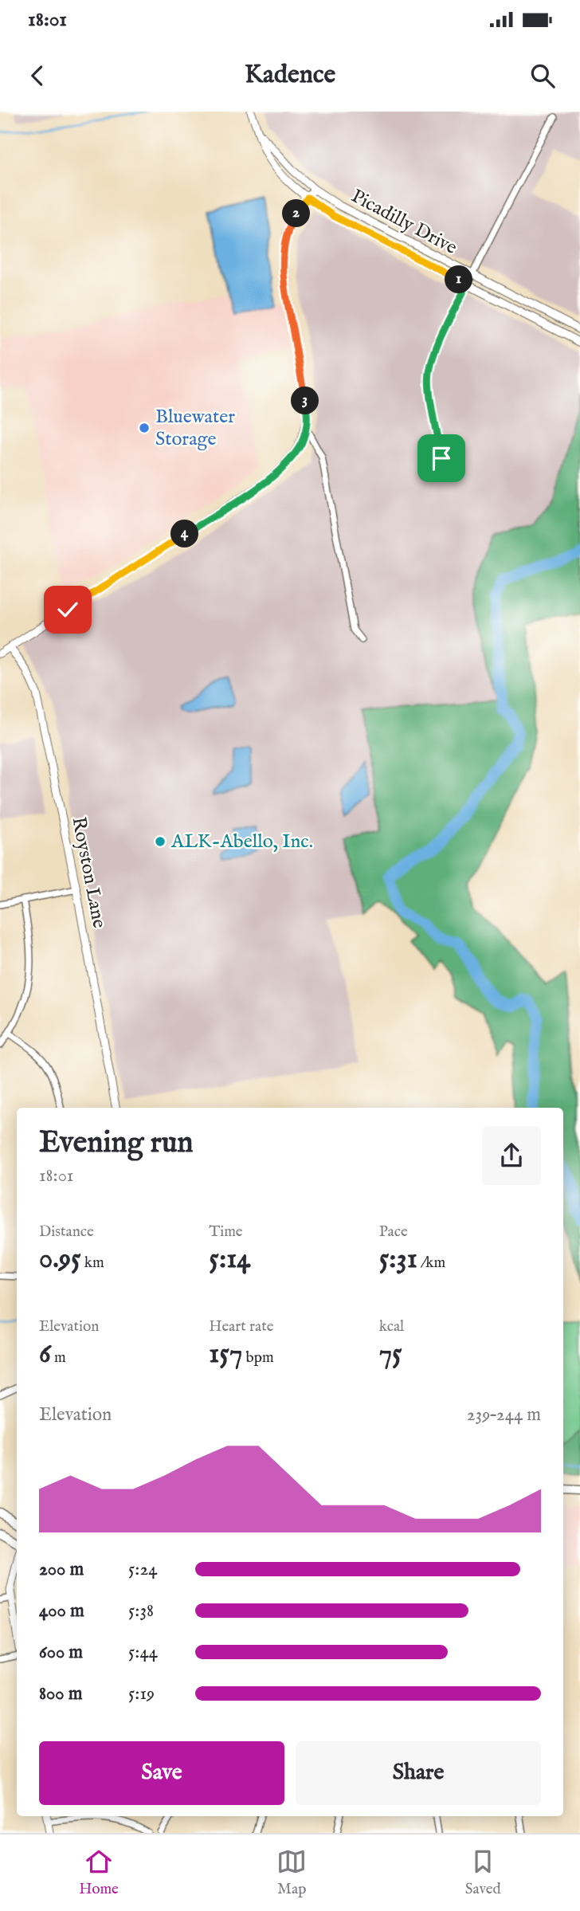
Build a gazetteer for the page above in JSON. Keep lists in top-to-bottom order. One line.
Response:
{"streets":{"street":["Picadilly Drive","Royston Lane"]},"places":["Bluewater Storage","ALK-Abello, Inc."],"page":{"status":"18:01","header":"Kadence","pins":["2","1","3","4"],"heading":["Evening run","18:01"],"stats":[["Distance","0.95 km"],["Time","5:14"],["Pace","5:31 /km"],["Elevation","6 m"],["Heart rate","157 bpm"],["kcal","75"]],"chart":["Elevation","239–244 m"],"list":[{"name":"200 m","note":"5:24"},{"name":"400 m","note":"5:38"},{"name":"600 m","note":"5:44"},{"name":"800 m","note":"5:19"}],"buttons":["Save","Share"],"tabs":["Home","Map","Saved"]}}
